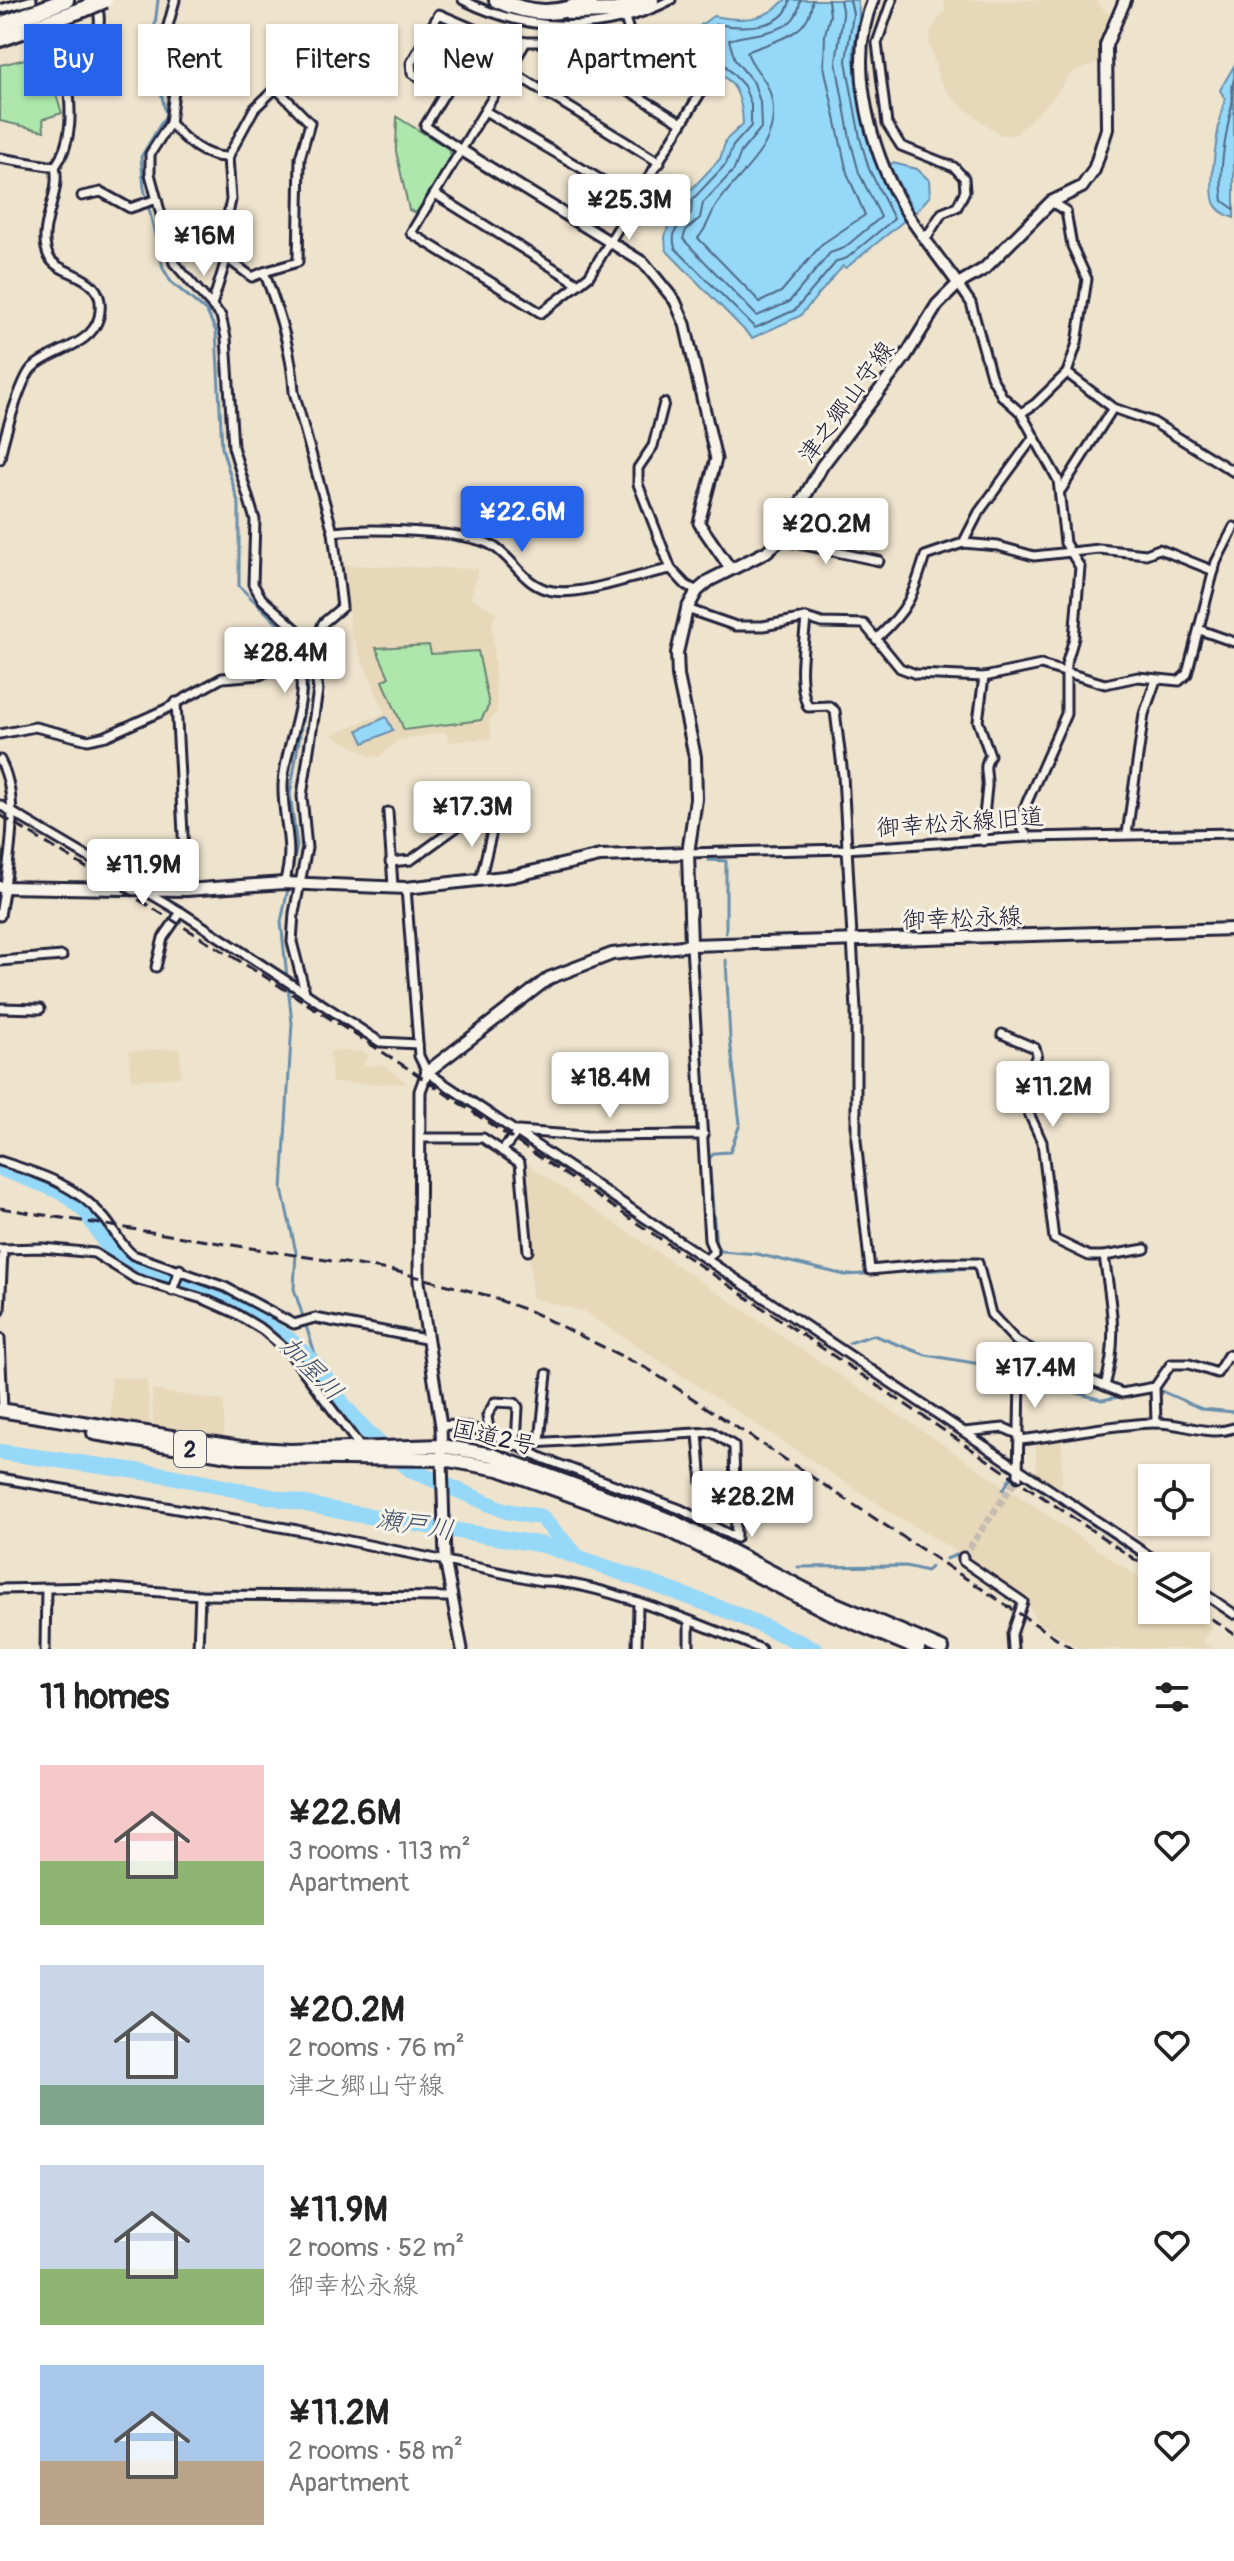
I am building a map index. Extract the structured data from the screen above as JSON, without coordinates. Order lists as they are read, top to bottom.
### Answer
{
  "streets": {
    "highway": ["国道2号", "2"],
    "main road": ["津之郷山守線", "御幸松永線"],
    "street": ["御幸松永線旧道"]
  },
  "crossings": [
    ["津之郷山守線", "御幸松永線旧道"]
  ],
  "water": ["加屋川", "瀬戸川"],
  "page": {
    "chip": [
      "Buy",
      "Rent",
      "Filters",
      "New",
      "Apartment"
    ],
    "price": [
      "¥25.3M",
      "¥16M",
      "¥22.6M",
      "¥20.2M",
      "¥28.4M",
      "¥17.3M",
      "¥11.9M",
      "¥18.4M",
      "¥11.2M",
      "¥17.4M",
      "¥28.2M"
    ],
    "heading": "11 homes",
    "list": [
      {
        "name": "¥22.6M",
        "note": "3 rooms · 113 m² · Apartment"
      },
      {
        "name": "¥20.2M",
        "note": "2 rooms · 76 m² · 津之郷山守線"
      },
      {
        "name": "¥11.9M",
        "note": "2 rooms · 52 m² · 御幸松永線"
      },
      {
        "name": "¥11.2M",
        "note": "2 rooms · 58 m² · Apartment"
      }
    ]
  }
}
